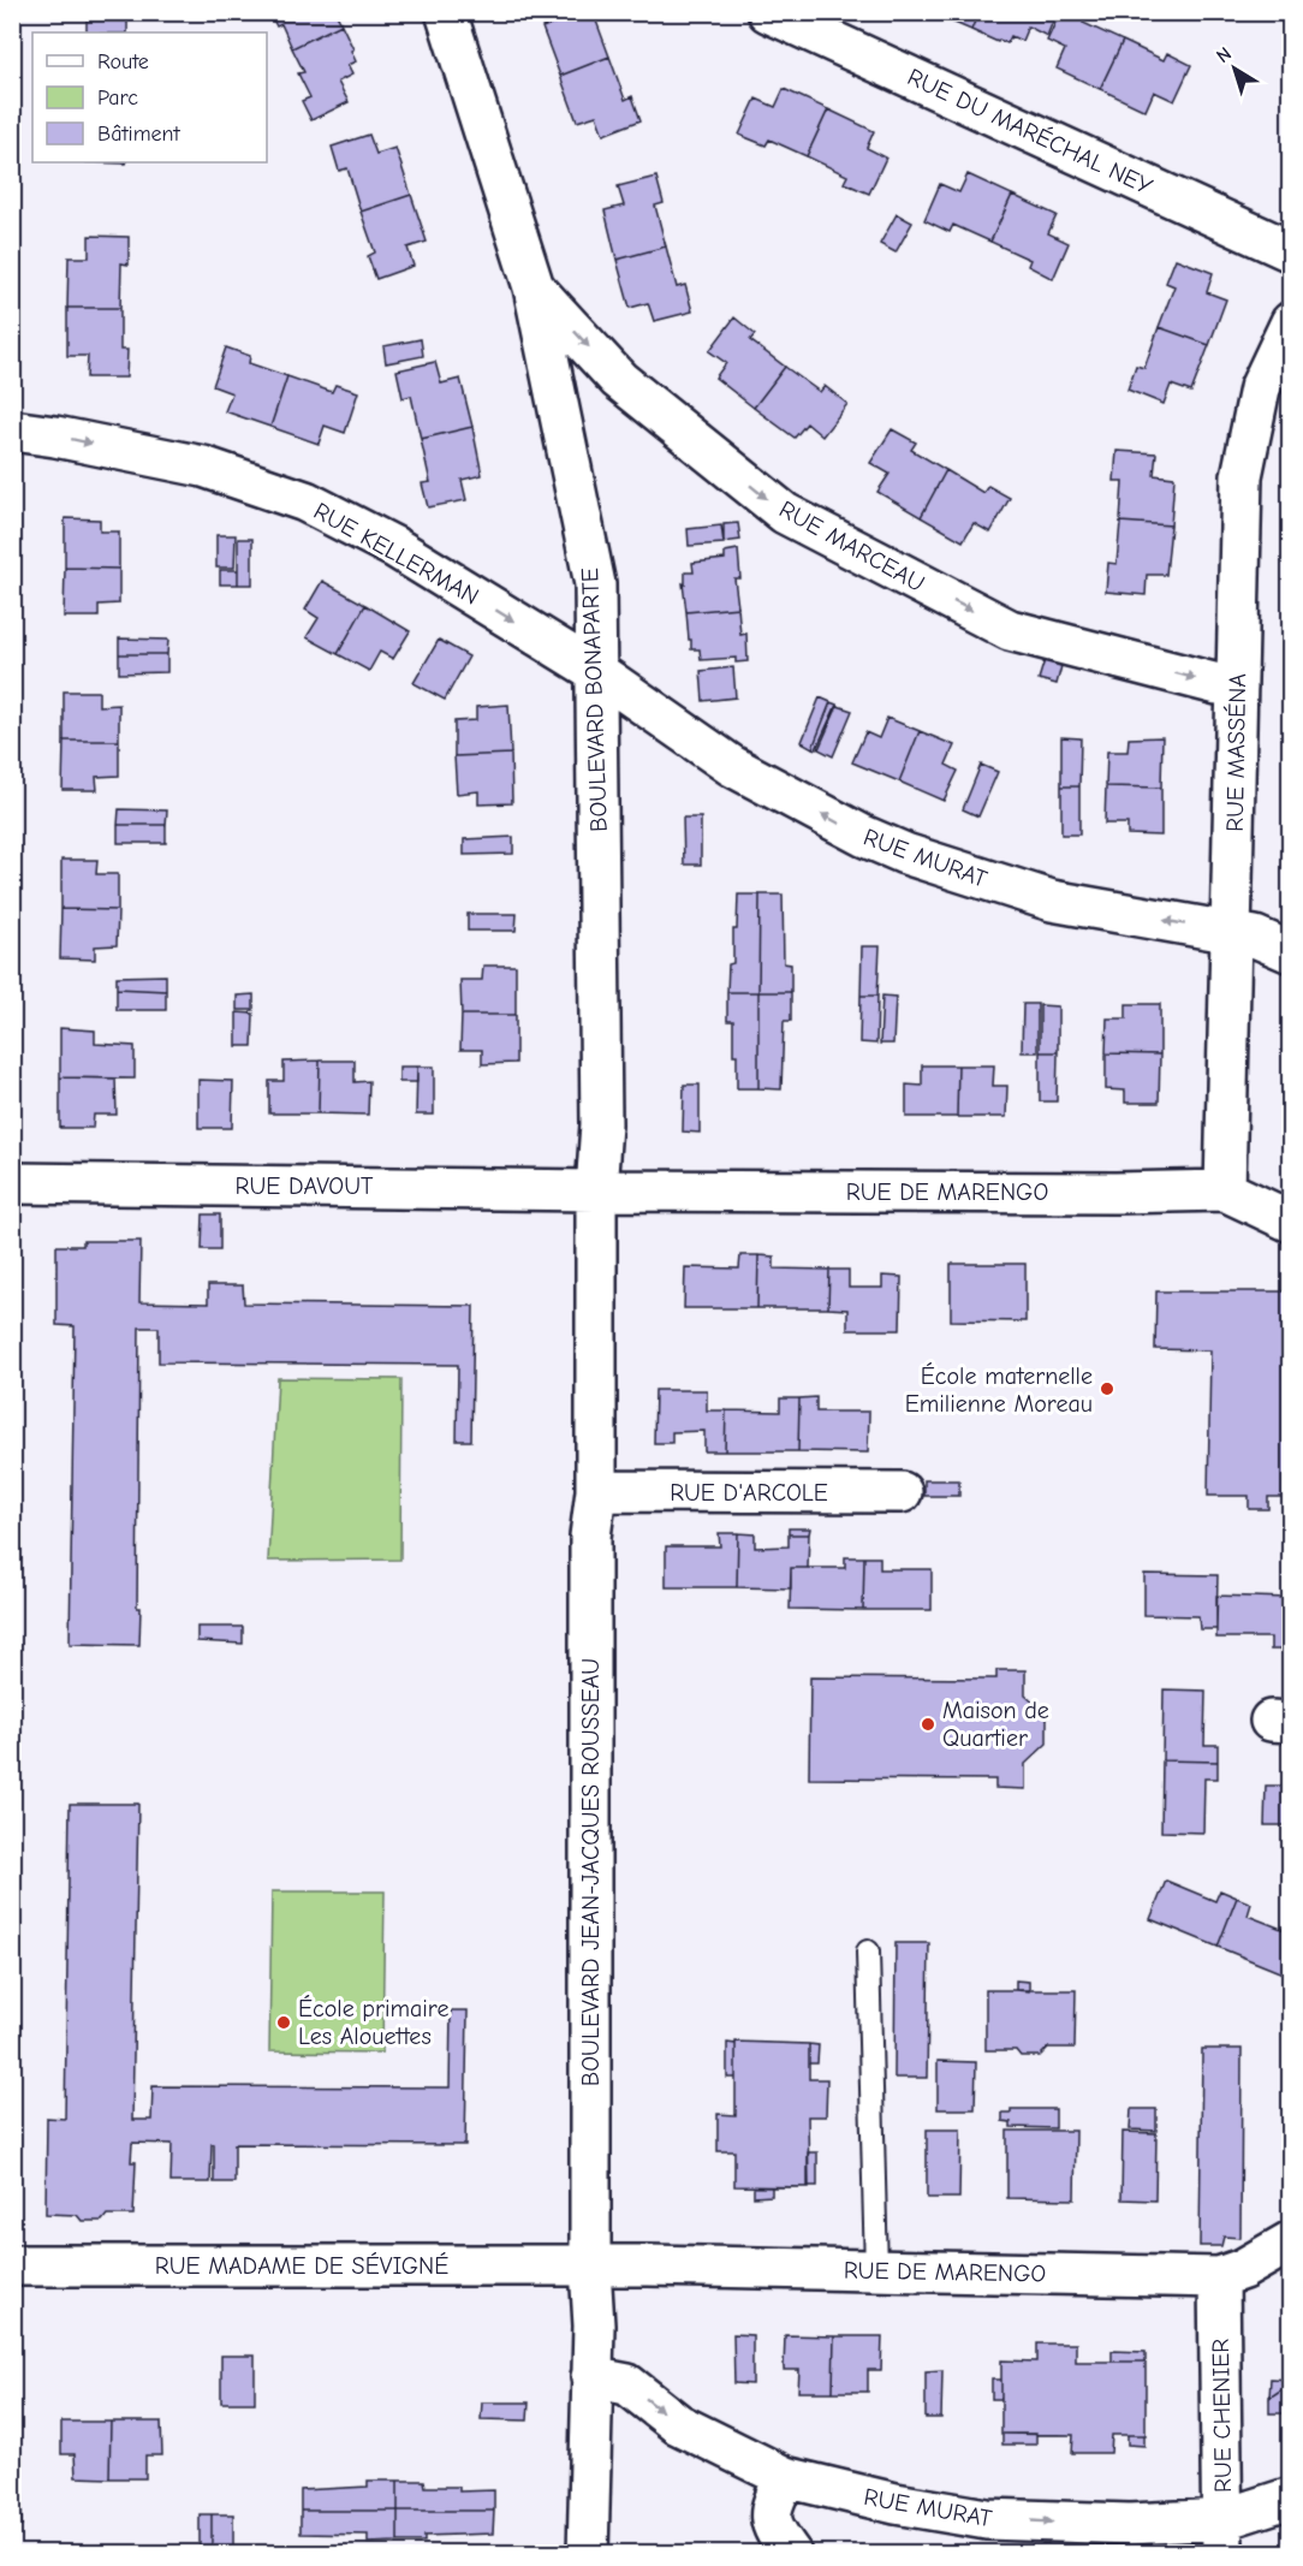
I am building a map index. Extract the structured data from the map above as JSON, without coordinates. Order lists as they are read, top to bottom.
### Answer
{
  "streets": {
    "street": [
      "RUE DU MARÉCHAL NEY",
      "RUE MARCEAU",
      "RUE KELLERMAN",
      "BOULEVARD BONAPARTE",
      "RUE MASSÉNA",
      "RUE MURAT",
      "RUE DAVOUT",
      "RUE DE MARENGO",
      "RUE D'ARCOLE",
      "BOULEVARD JEAN-JACQUES ROUSSEAU",
      "RUE MADAME DE SÉVIGNÉ",
      "RUE CHENIER"
    ]
  },
  "crossings": [
    ["RUE MARCEAU", "BOULEVARD BONAPARTE"],
    ["RUE MARCEAU", "RUE MASSÉNA"],
    ["RUE KELLERMAN", "BOULEVARD BONAPARTE"],
    ["RUE KELLERMAN", "RUE MURAT"],
    ["BOULEVARD BONAPARTE", "RUE MURAT"],
    ["BOULEVARD BONAPARTE", "RUE DAVOUT"],
    ["BOULEVARD BONAPARTE", "RUE DE MARENGO"],
    ["BOULEVARD BONAPARTE", "BOULEVARD JEAN-JACQUES ROUSSEAU"],
    ["RUE MASSÉNA", "RUE MURAT"],
    ["RUE MASSÉNA", "RUE DE MARENGO"],
    ["RUE MURAT", "BOULEVARD JEAN-JACQUES ROUSSEAU"],
    ["RUE MURAT", "RUE CHENIER"],
    ["RUE DAVOUT", "RUE DE MARENGO"],
    ["RUE DAVOUT", "BOULEVARD JEAN-JACQUES ROUSSEAU"],
    ["RUE DE MARENGO", "BOULEVARD JEAN-JACQUES ROUSSEAU"],
    ["RUE DE MARENGO", "RUE MADAME DE SÉVIGNÉ"],
    ["RUE DE MARENGO", "RUE CHENIER"],
    ["RUE D'ARCOLE", "BOULEVARD JEAN-JACQUES ROUSSEAU"],
    ["BOULEVARD JEAN-JACQUES ROUSSEAU", "RUE MADAME DE SÉVIGNÉ"]
  ],
  "one_way": ["RUE MARCEAU", "RUE KELLERMAN"],
  "places": ["École maternelle Emilienne Moreau", "Maison de Quartier", "École primaire Les Alouettes"],
  "legend": ["Route", "Parc", "Bâtiment"],
  "north": "top left"
}
